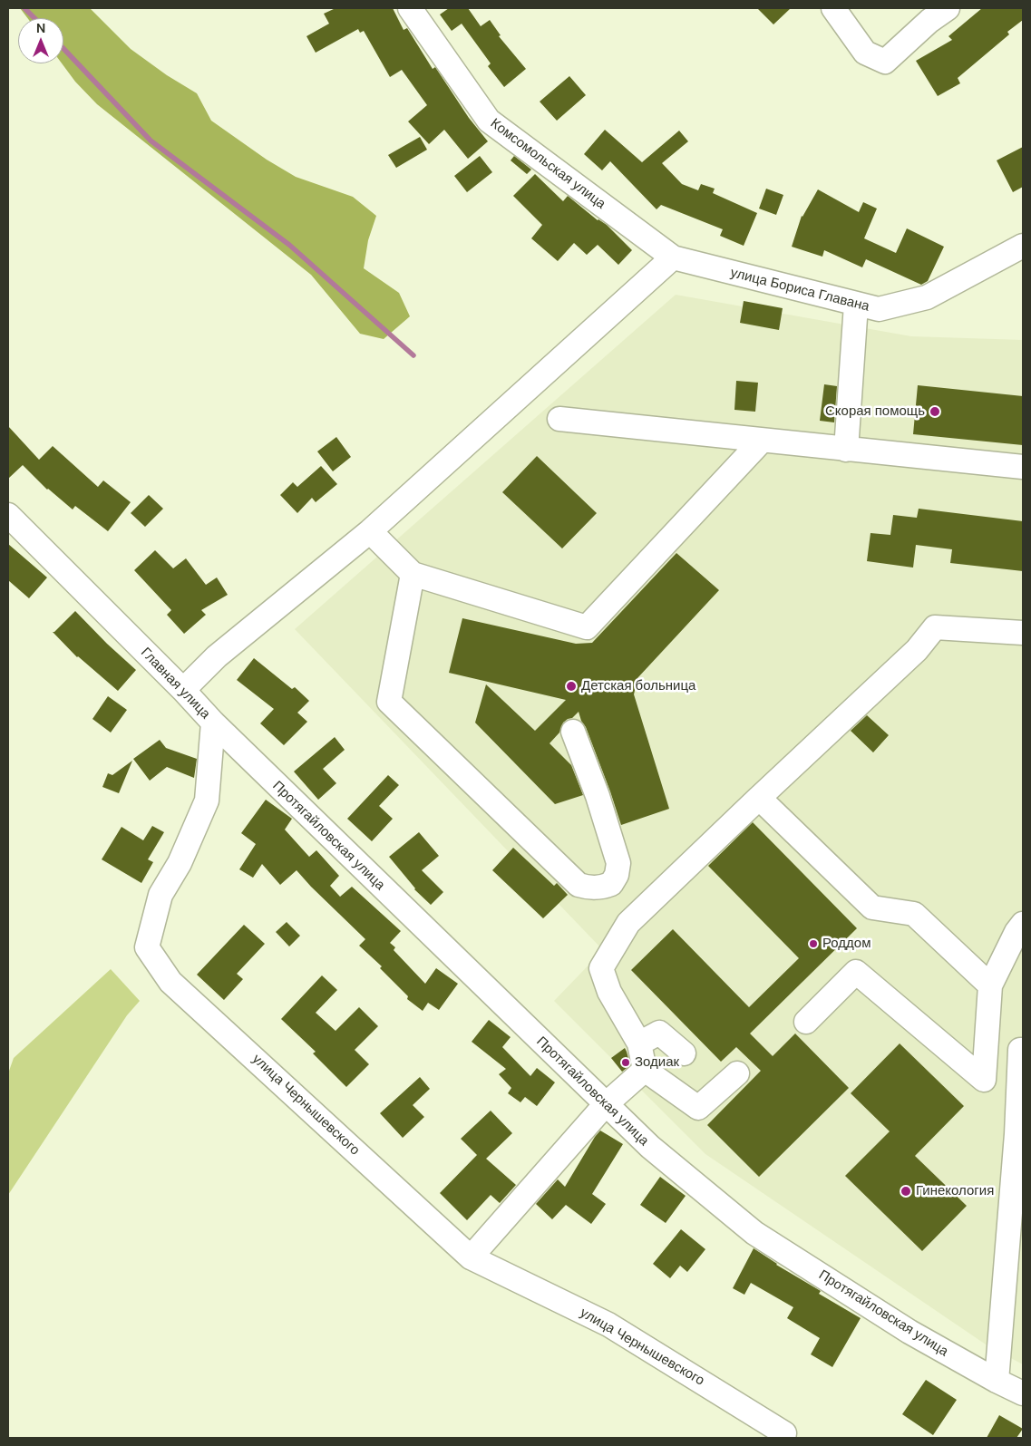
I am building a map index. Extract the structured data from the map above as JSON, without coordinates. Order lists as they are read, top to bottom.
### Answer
{
  "streets": {
    "street": [
      "Комсомольская улица",
      "улица Бориса Главана",
      "Главная улица",
      "Протягайловская улица",
      "улица Чернышевского"
    ]
  },
  "crossings": [
    ["Комсомольская улица", "улица Бориса Главана"],
    ["Главная улица", "Протягайловская улица"],
    ["Главная улица", "улица Чернышевского"]
  ],
  "places": [
    "Скорая помощь",
    "Детская больница",
    "Роддом",
    "Зодиак",
    "Гинекология"
  ],
  "north": "top"
}
